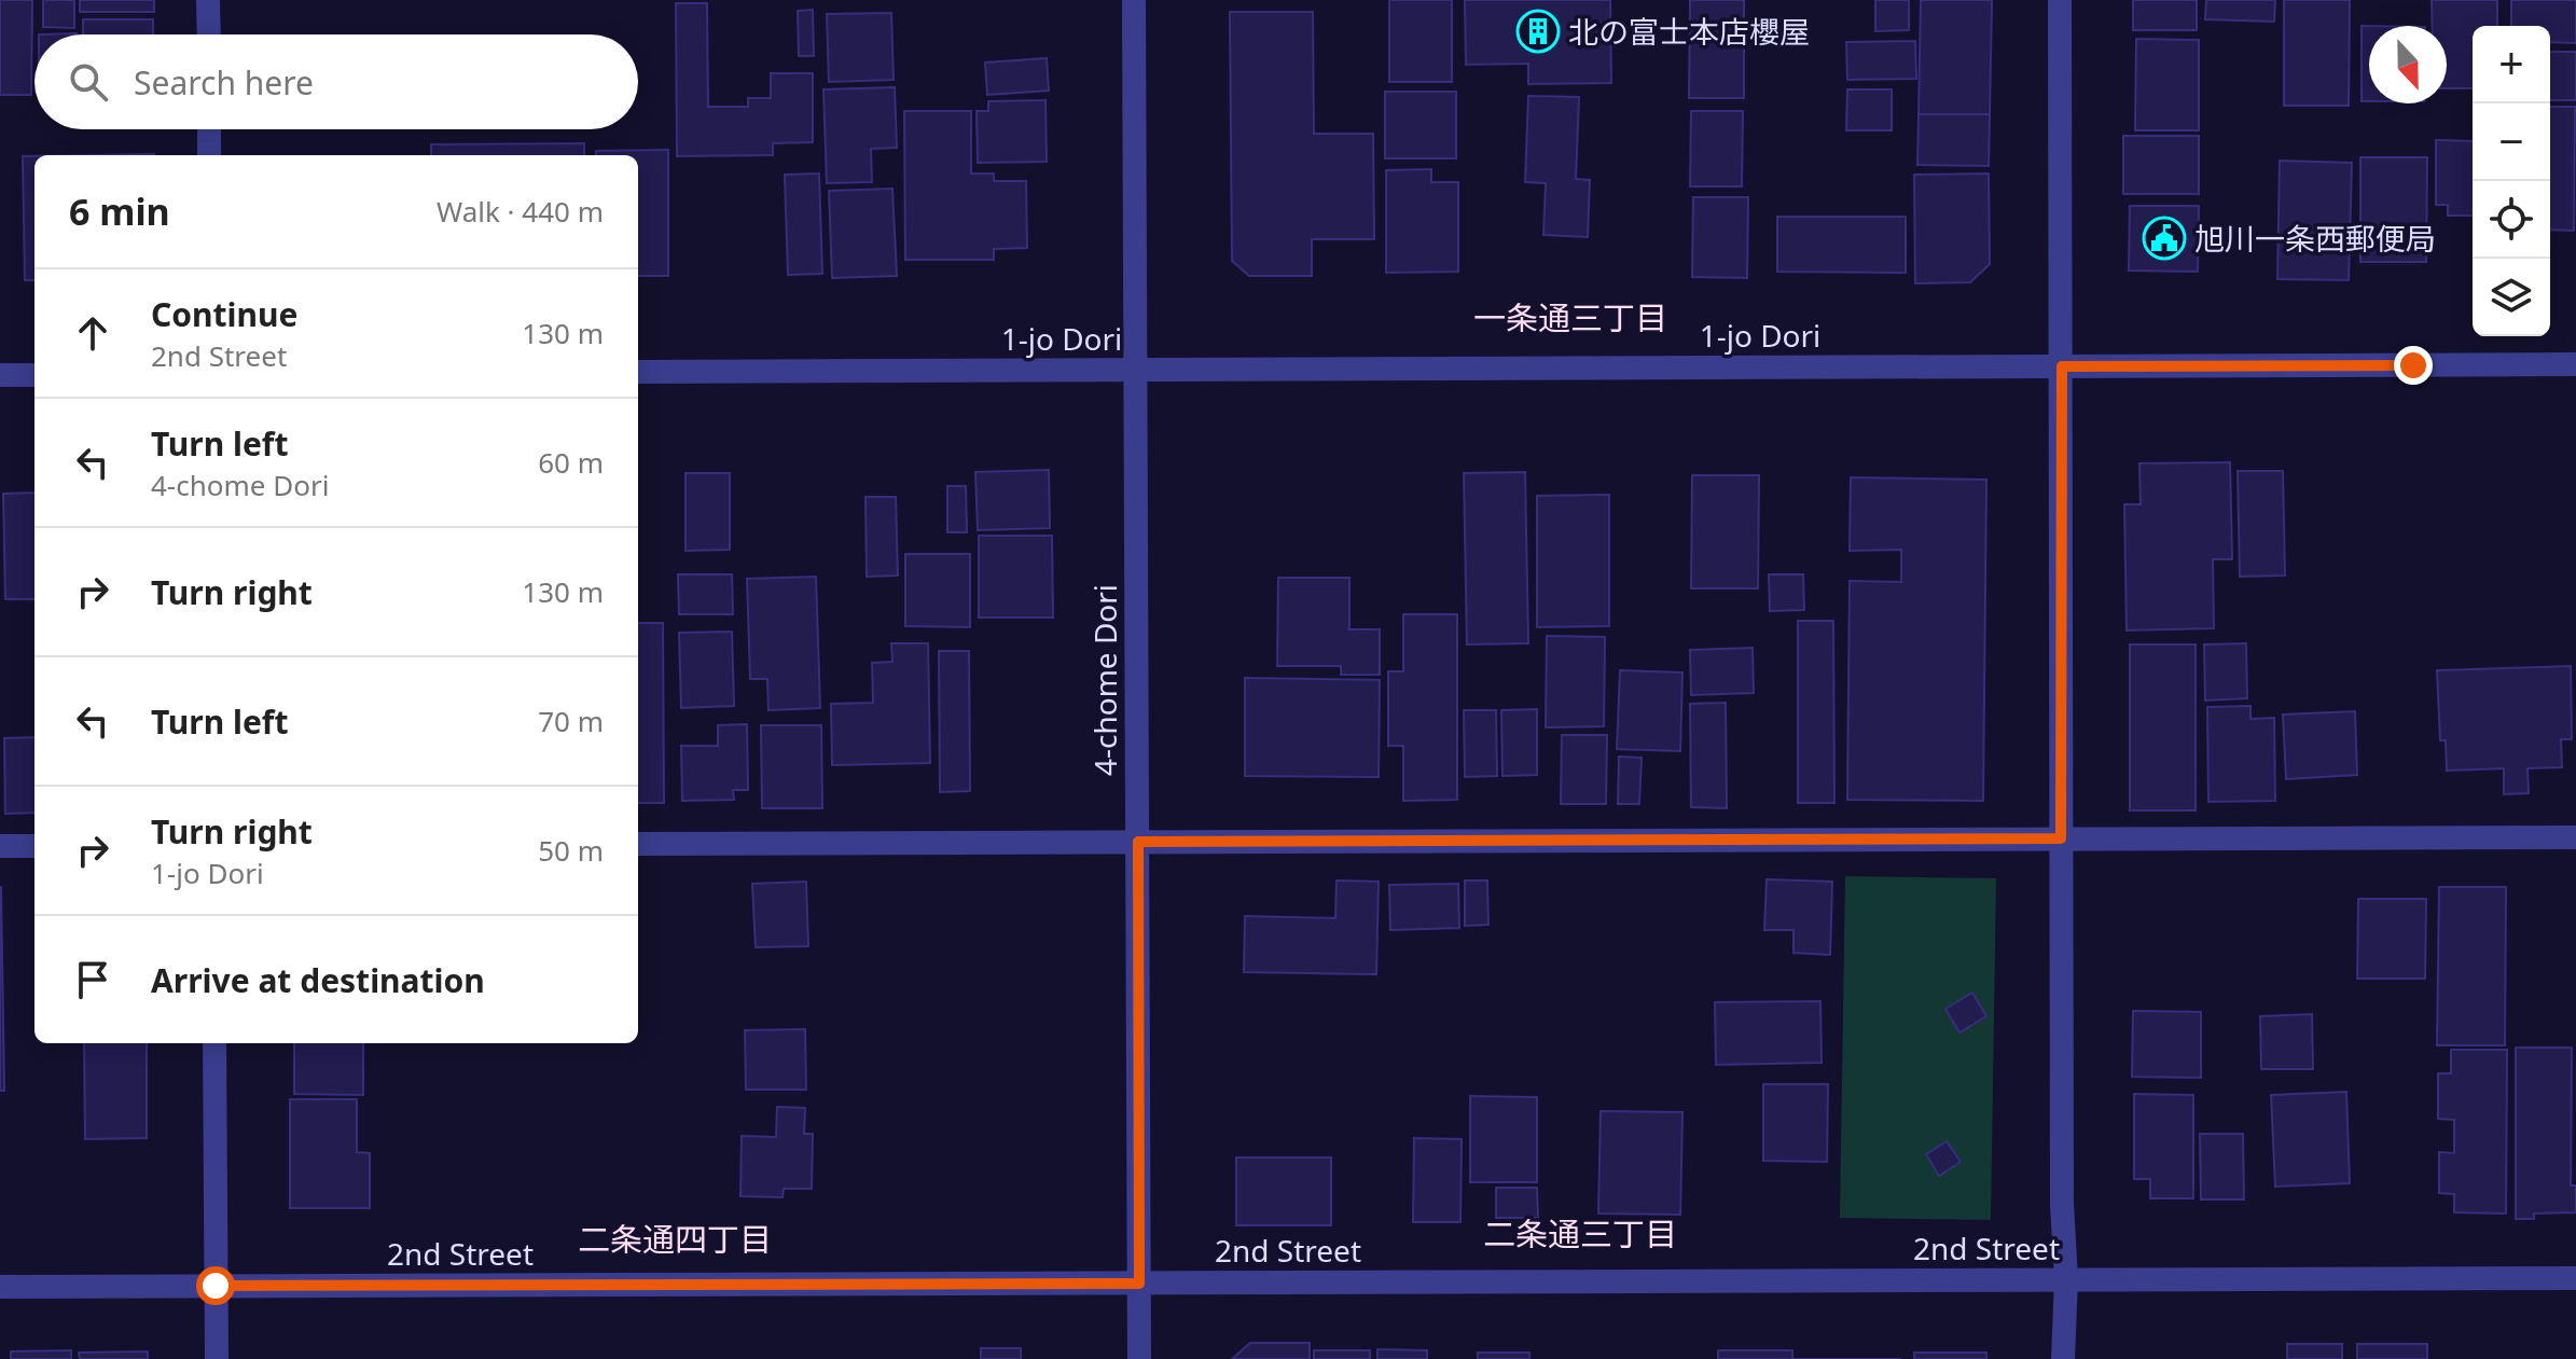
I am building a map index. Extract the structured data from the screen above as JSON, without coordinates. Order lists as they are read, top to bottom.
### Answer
{
  "streets": {
    "street": ["1-jo Dori", "4-chome Dori", "2nd Street"]
  },
  "crossings": [
    ["1-jo Dori", "4-chome Dori"],
    ["4-chome Dori", "2nd Street"]
  ],
  "districts": ["一条通三丁目", "二条通三丁目", "二条通四丁目"],
  "places": {
    "building": ["北の富士本店櫻屋"],
    "public building": ["旭川一条西郵便局"]
  },
  "north": "bottom",
  "page": {
    "map_buttons": ["+", "−"],
    "search": "Search here",
    "heading": ["6 min", "Walk · 440 m"],
    "list": [
      ["Continue", "2nd Street", "130 m"],
      ["Turn left", "4-chome Dori", "60 m"],
      ["Turn right", "130 m"],
      ["Turn left", "70 m"],
      ["Turn right", "1-jo Dori", "50 m"],
      "Arrive at destination"
    ]
  }
}
